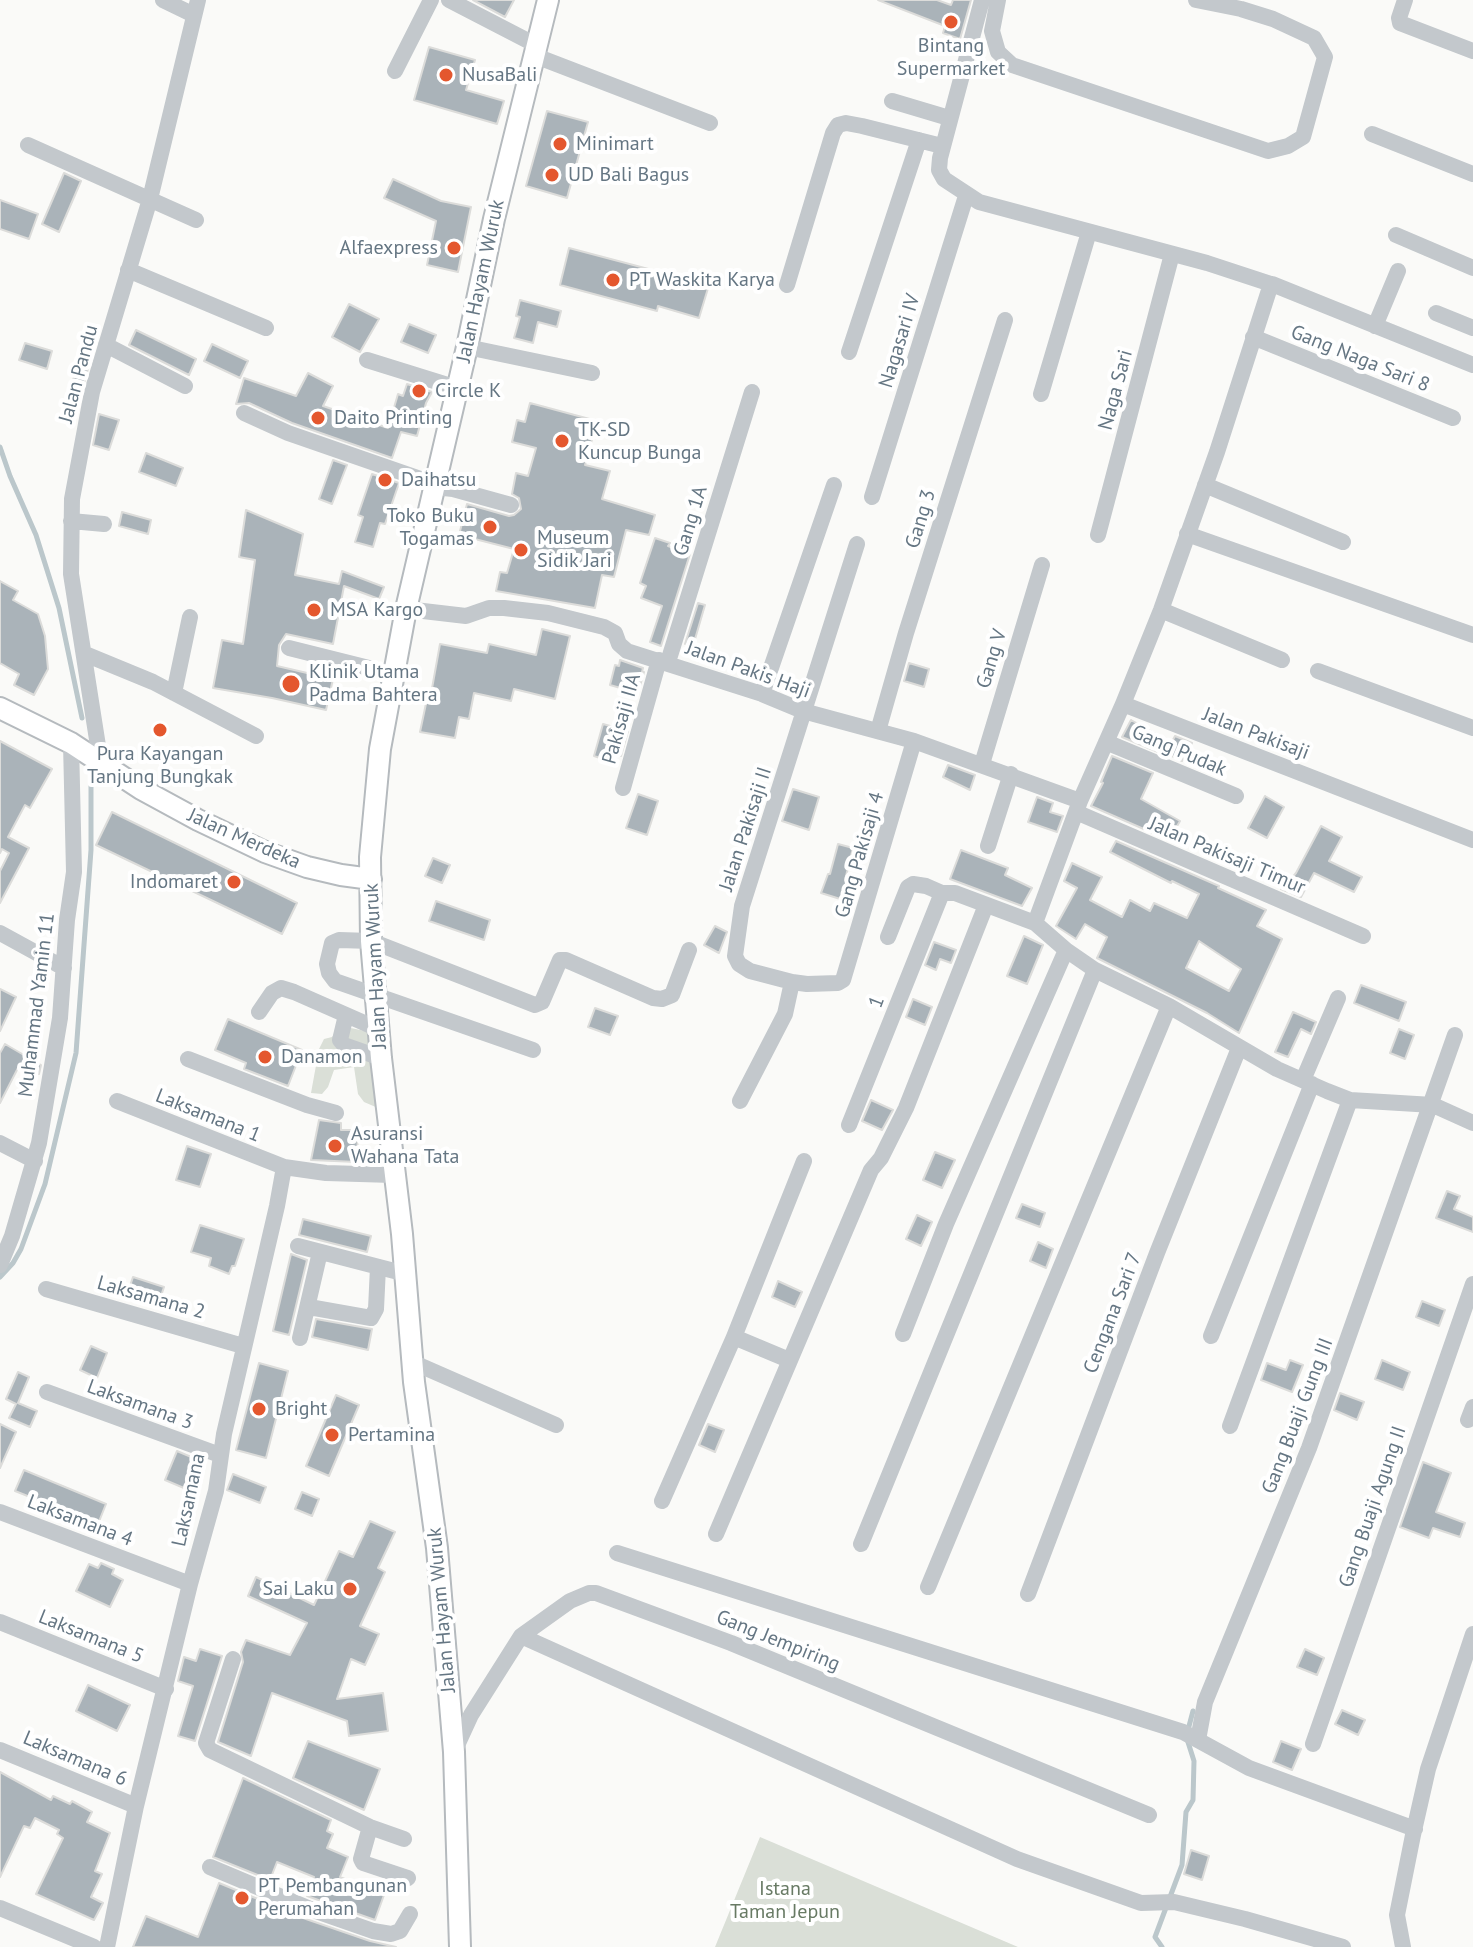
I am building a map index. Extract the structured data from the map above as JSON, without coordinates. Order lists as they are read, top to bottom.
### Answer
{
  "streets": {
    "main road": ["Jalan Hayam Wuruk", "Jalan Merdeka"],
    "street": [
      "Nagasari IV",
      "Gang Naga Sari 8",
      "Jalan Pandu",
      "Naga Sari",
      "Gang 3",
      "Gang 1A",
      "Gang V",
      "Jalan Pakis Haji",
      "Pakisaji IIA",
      "Jalan Pakisaji",
      "Gang Pudak",
      "Jalan Pakisaji II",
      "Gang Pakisaji 4",
      "Jalan Pakisaji Timur",
      "1",
      "Muhammad Yamin 11",
      "Laksamana 1",
      "Laksamana 2",
      "Cengana Sari 7",
      "Laksamana 3",
      "Gang Buaji Gung III",
      "Laksamana",
      "Gang Buaji Agung II",
      "Laksamana 4",
      "Laksamana 5",
      "Gang Jempiring",
      "Laksamana 6"
    ]
  },
  "crossings": [
    ["Jalan Hayam Wuruk", "Jalan Pakis Haji"],
    ["Jalan Hayam Wuruk", "Jalan Merdeka"],
    ["Jalan Hayam Wuruk", "Gang Jempiring"],
    ["Jalan Pandu", "Jalan Merdeka"],
    ["Gang 3", "Jalan Pakis Haji"],
    ["Gang 1A", "Jalan Pakis Haji"],
    ["Gang 1A", "Pakisaji IIA"],
    ["Gang V", "Jalan Pakis Haji"],
    ["Jalan Pakis Haji", "Pakisaji IIA"],
    ["Jalan Pakis Haji", "Jalan Pakisaji II"],
    ["Jalan Pakis Haji", "Gang Pakisaji 4"],
    ["Jalan Pakis Haji", "Jalan Pakisaji Timur"],
    ["Jalan Pakisaji II", "Gang Pakisaji 4"],
    ["Jalan Merdeka", "Muhammad Yamin 11"],
    ["Laksamana 1", "Laksamana"],
    ["Laksamana 2", "Laksamana"],
    ["Laksamana 3", "Laksamana"],
    ["Laksamana", "Laksamana 4"],
    ["Laksamana", "Laksamana 5"],
    ["Laksamana", "Laksamana 6"]
  ],
  "parks": ["Istana Taman Jepun"],
  "places": [
    "Bintang Supermarket",
    "NusaBali",
    "Minimart",
    "UD Bali Bagus",
    "Alfaexpress",
    "PT Waskita Karya",
    "Circle K",
    "Daito Printing",
    "TK-SD Kuncup Bunga",
    "Daihatsu",
    "Toko Buku Togamas",
    "Museum Sidik Jari",
    "MSA Kargo",
    "Klinik Utama Padma Bahtera",
    "Pura Kayangan Tanjung Bungkak",
    "Indomaret",
    "Danamon",
    "Asuransi Wahana Tata",
    "Bright",
    "Pertamina",
    "Sai Laku",
    "PT Pembangunan Perumahan"
  ]
}
